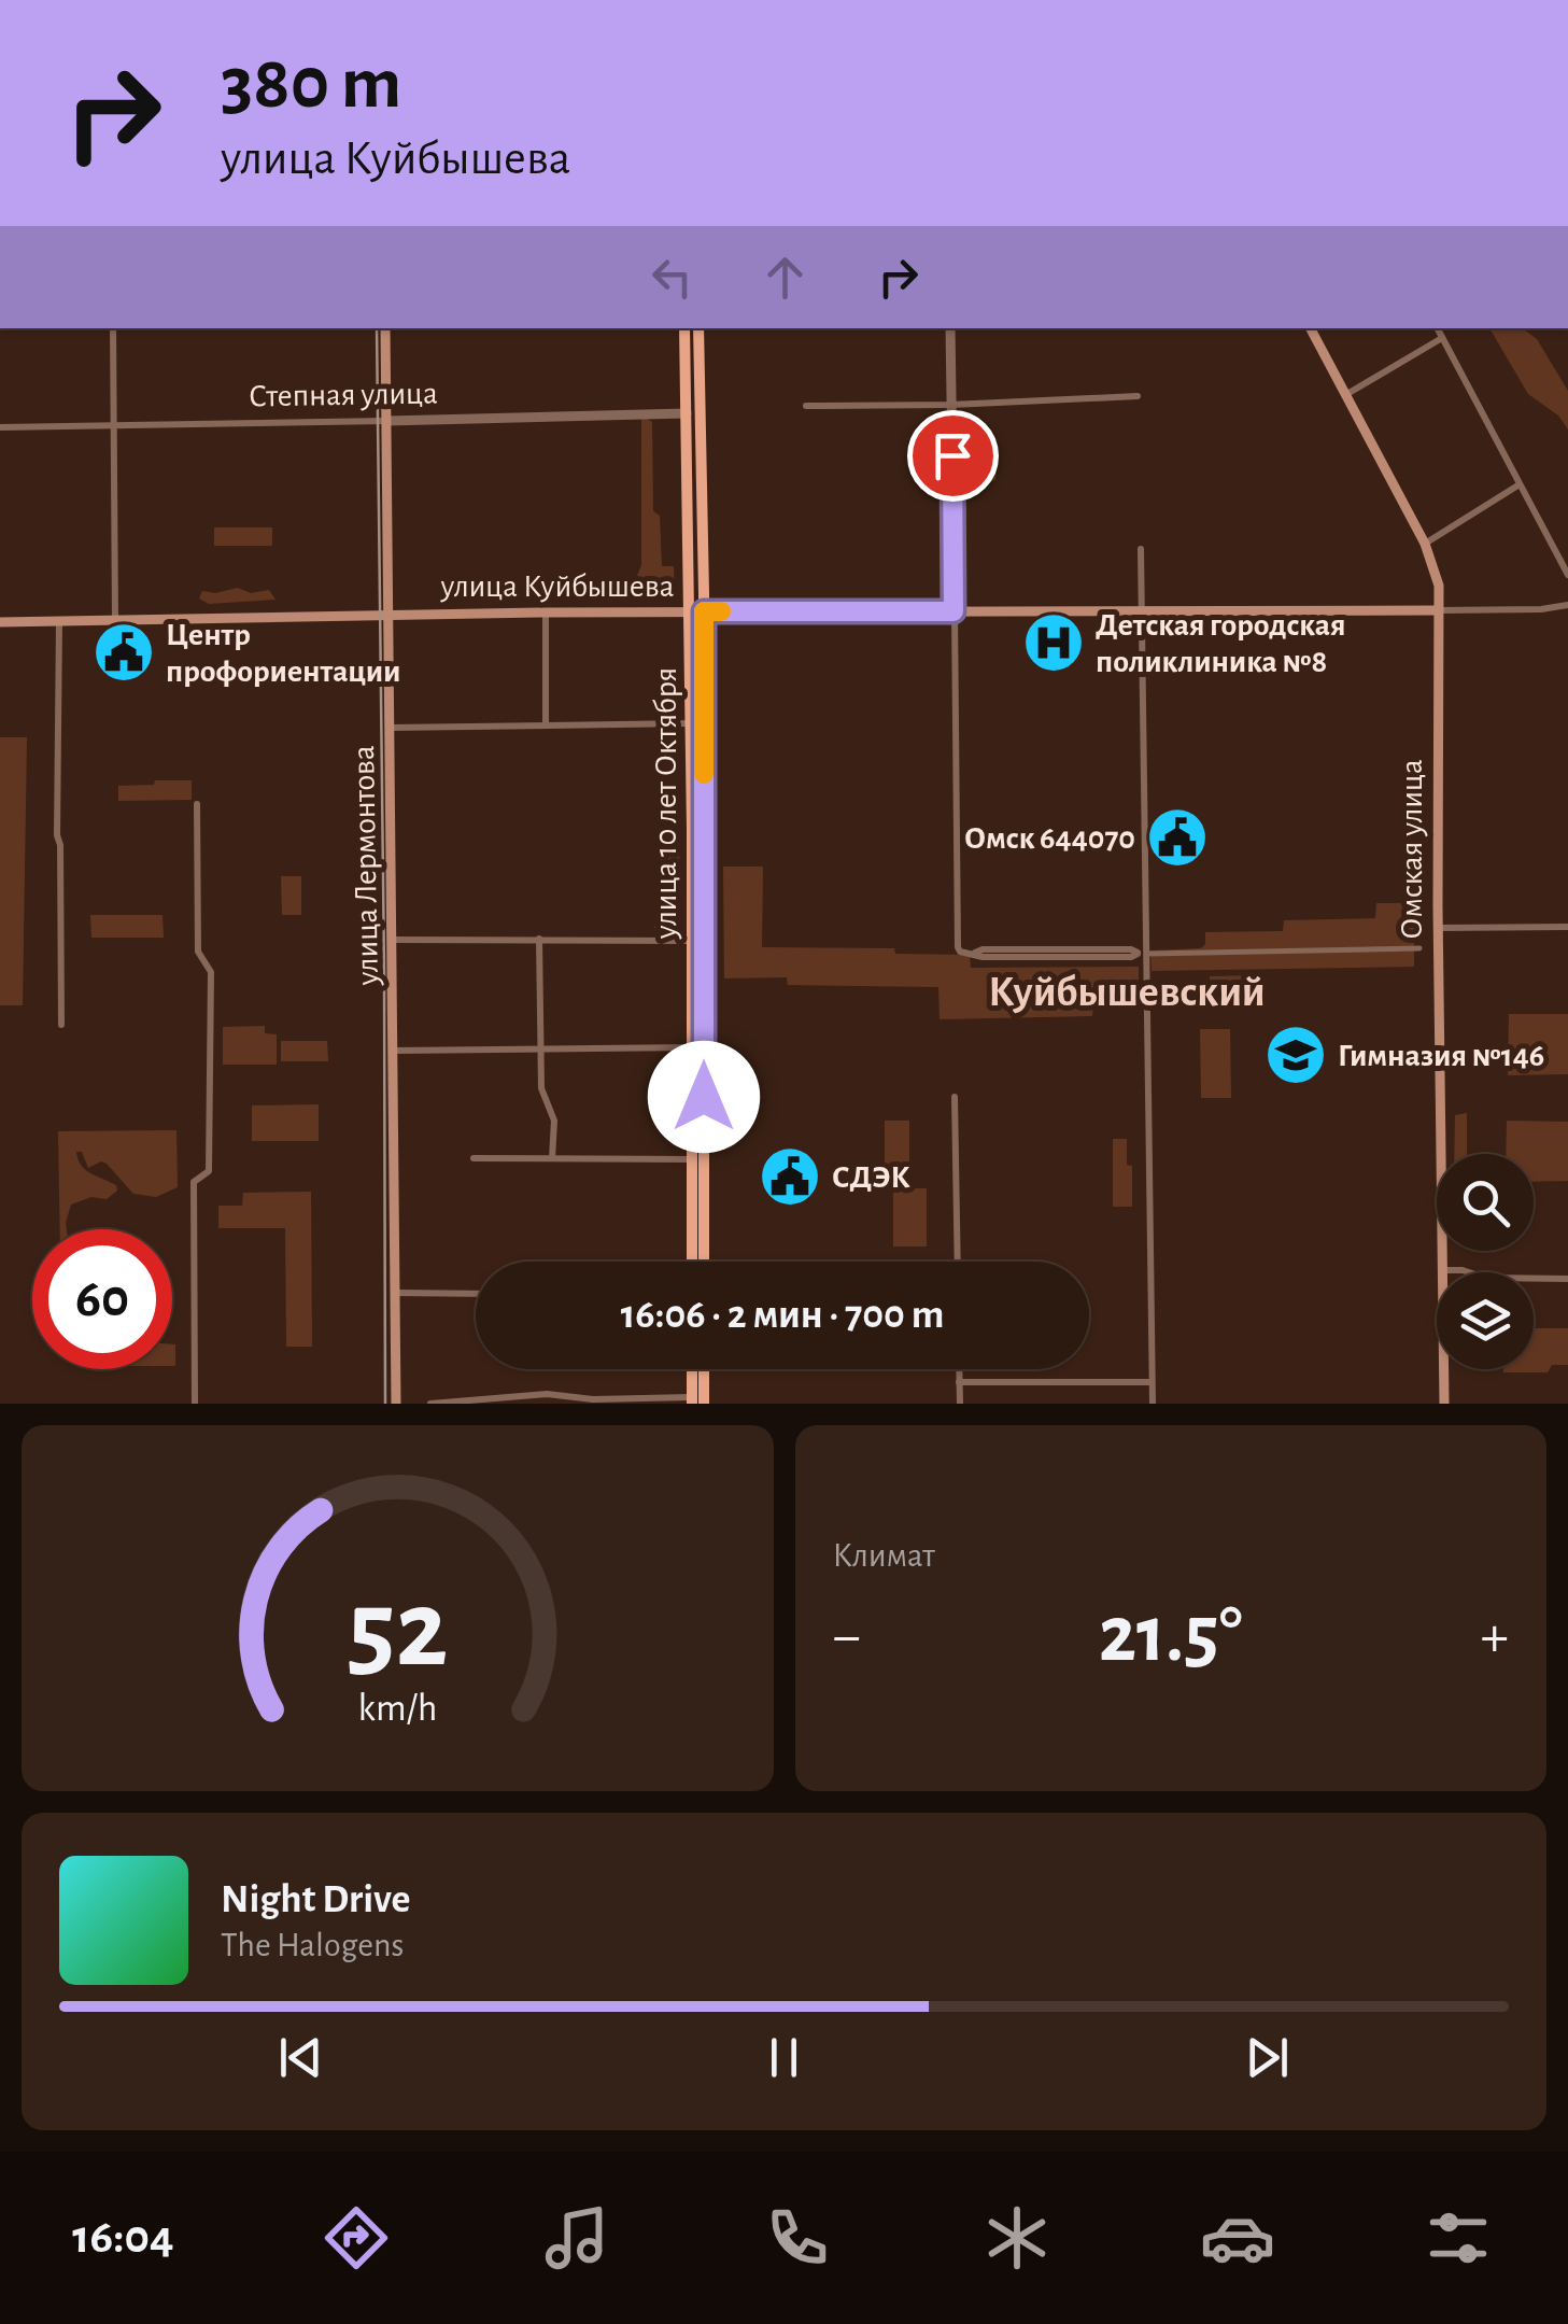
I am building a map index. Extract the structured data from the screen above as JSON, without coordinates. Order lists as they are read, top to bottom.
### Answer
{
  "streets": {
    "main road": [
      "улица Куйбышева",
      "улица 10 лет Октября",
      "Омская улица",
      "улица Лермонтова"
    ],
    "street": ["Степная улица"]
  },
  "crossings": [
    ["Степная улица", "улица 10 лет Октября"],
    ["Степная улица", "улица Лермонтова"],
    ["улица Куйбышева", "улица 10 лет Октября"],
    ["улица Куйбышева", "Омская улица"],
    ["улица Куйбышева", "улица Лермонтова"]
  ],
  "districts": ["Куйбышевский"],
  "places": {
    "hospital": ["Детская городская поликлиника №8"],
    "public building": ["Центр профориентации", "Омск 644070", "СДЭК"],
    "school or university": ["Гимназия №146"]
  },
  "page": {
    "turn": ["380 m", "улица Куйбышева"],
    "limit": "60",
    "trip": "16:06 · 2 мин · 700 m",
    "tile": "Климат",
    "heat": ["−", "21.5°", "+"],
    "song": ["Night Drive", "The Halogens"],
    "tabs": "16:04",
    "gauge": ["52", "km/h"]
  }
}
